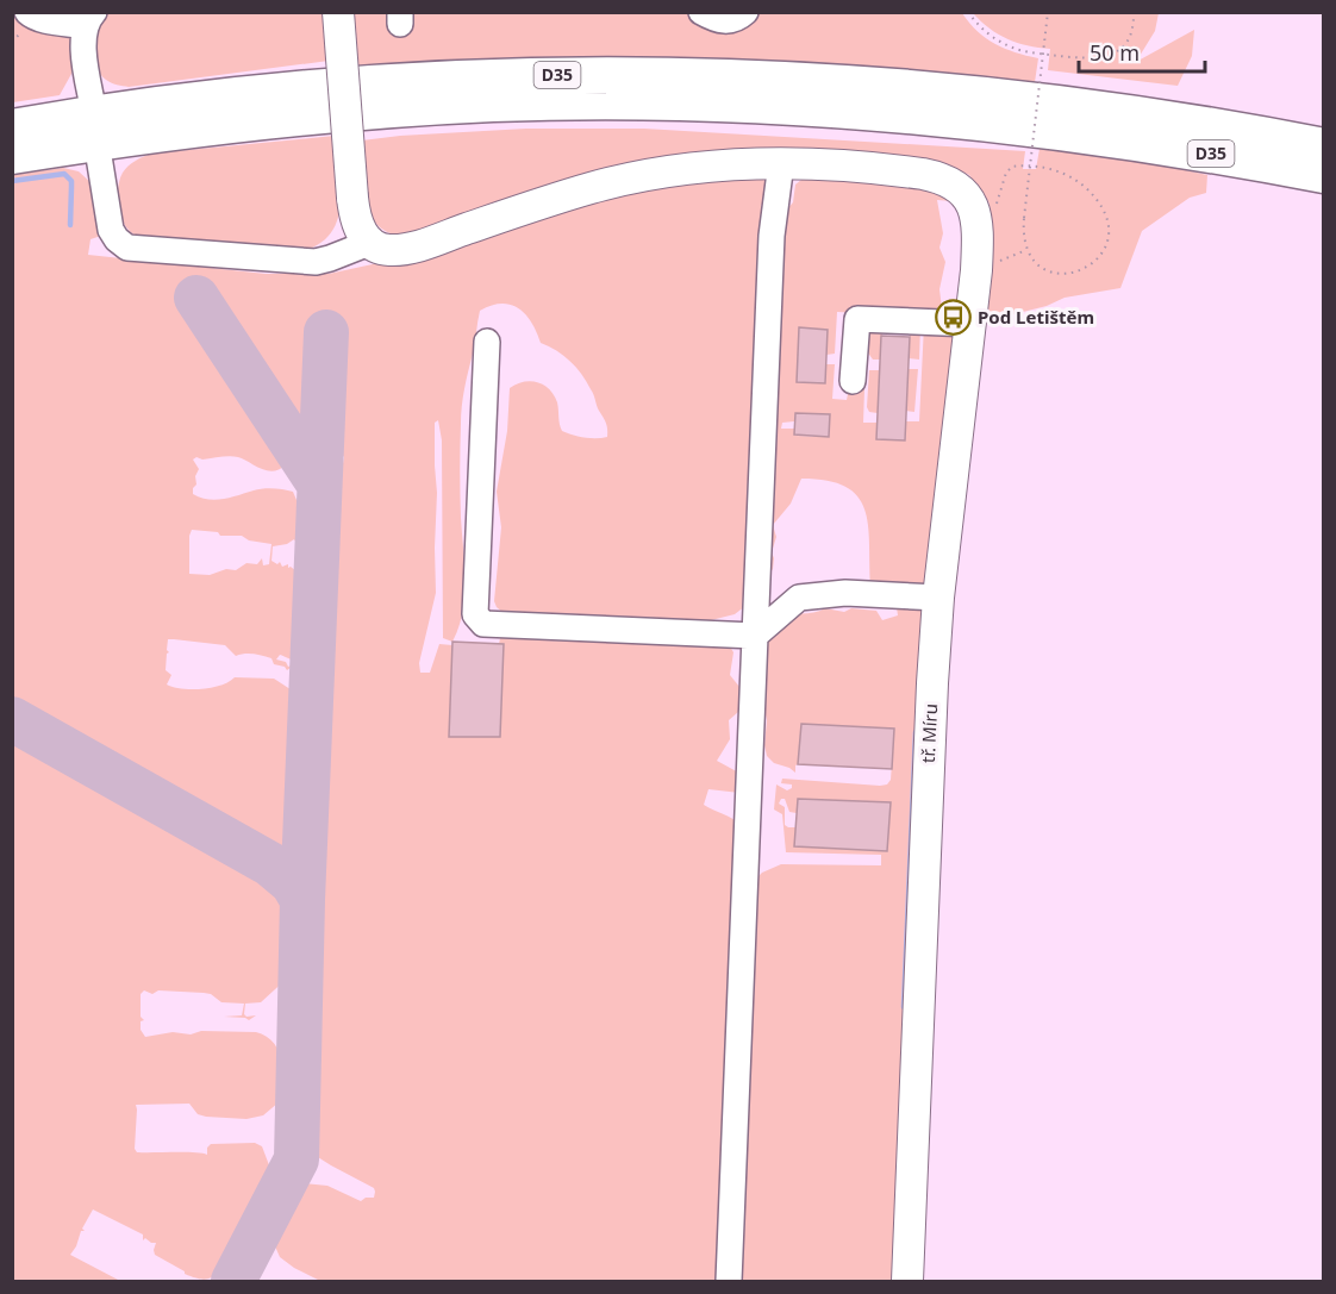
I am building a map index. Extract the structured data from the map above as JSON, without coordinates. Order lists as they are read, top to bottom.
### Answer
{
  "streets": {
    "highway": ["D35"],
    "main road": ["tř. Míru"]
  },
  "places": {
    "bus stop": ["Pod Letištěm"]
  },
  "scale_bar": "50 m"
}
